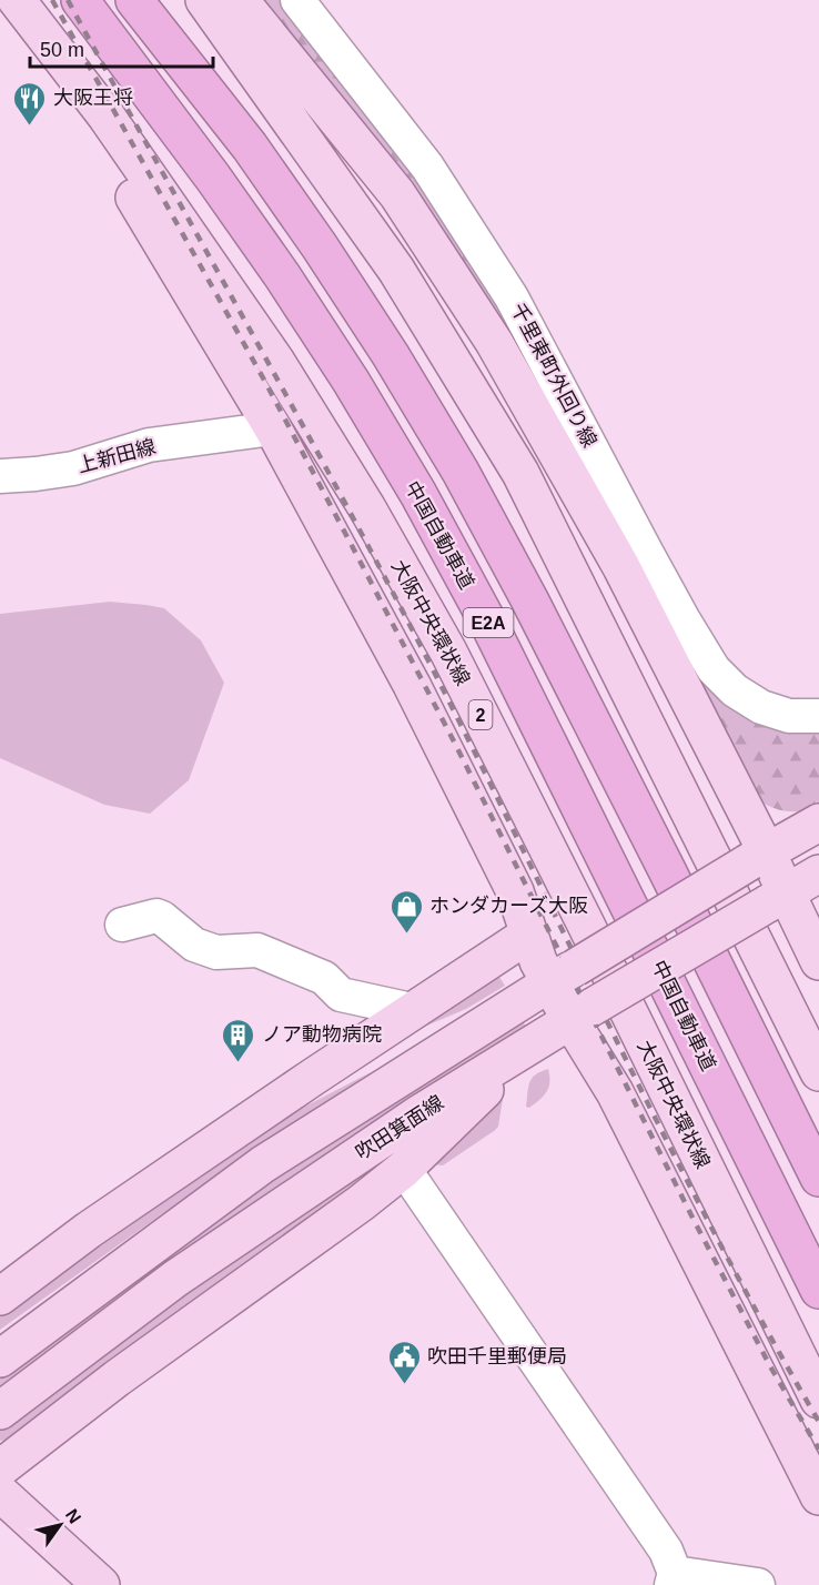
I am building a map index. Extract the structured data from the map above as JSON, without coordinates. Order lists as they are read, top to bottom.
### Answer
{
  "streets": {
    "highway": ["中国自動車道", "E2A"],
    "main road": ["大阪中央環状線", "2", "吹田箕面線"],
    "street": ["千里東町外回り線", "上新田線"]
  },
  "places": {
    "restaurant": ["大阪王将"],
    "shop": ["ホンダカーズ大阪"],
    "building": ["ノア動物病院"],
    "public building": ["吹田千里郵便局"]
  },
  "scale_bar": "50 m",
  "north": "top right"
}
